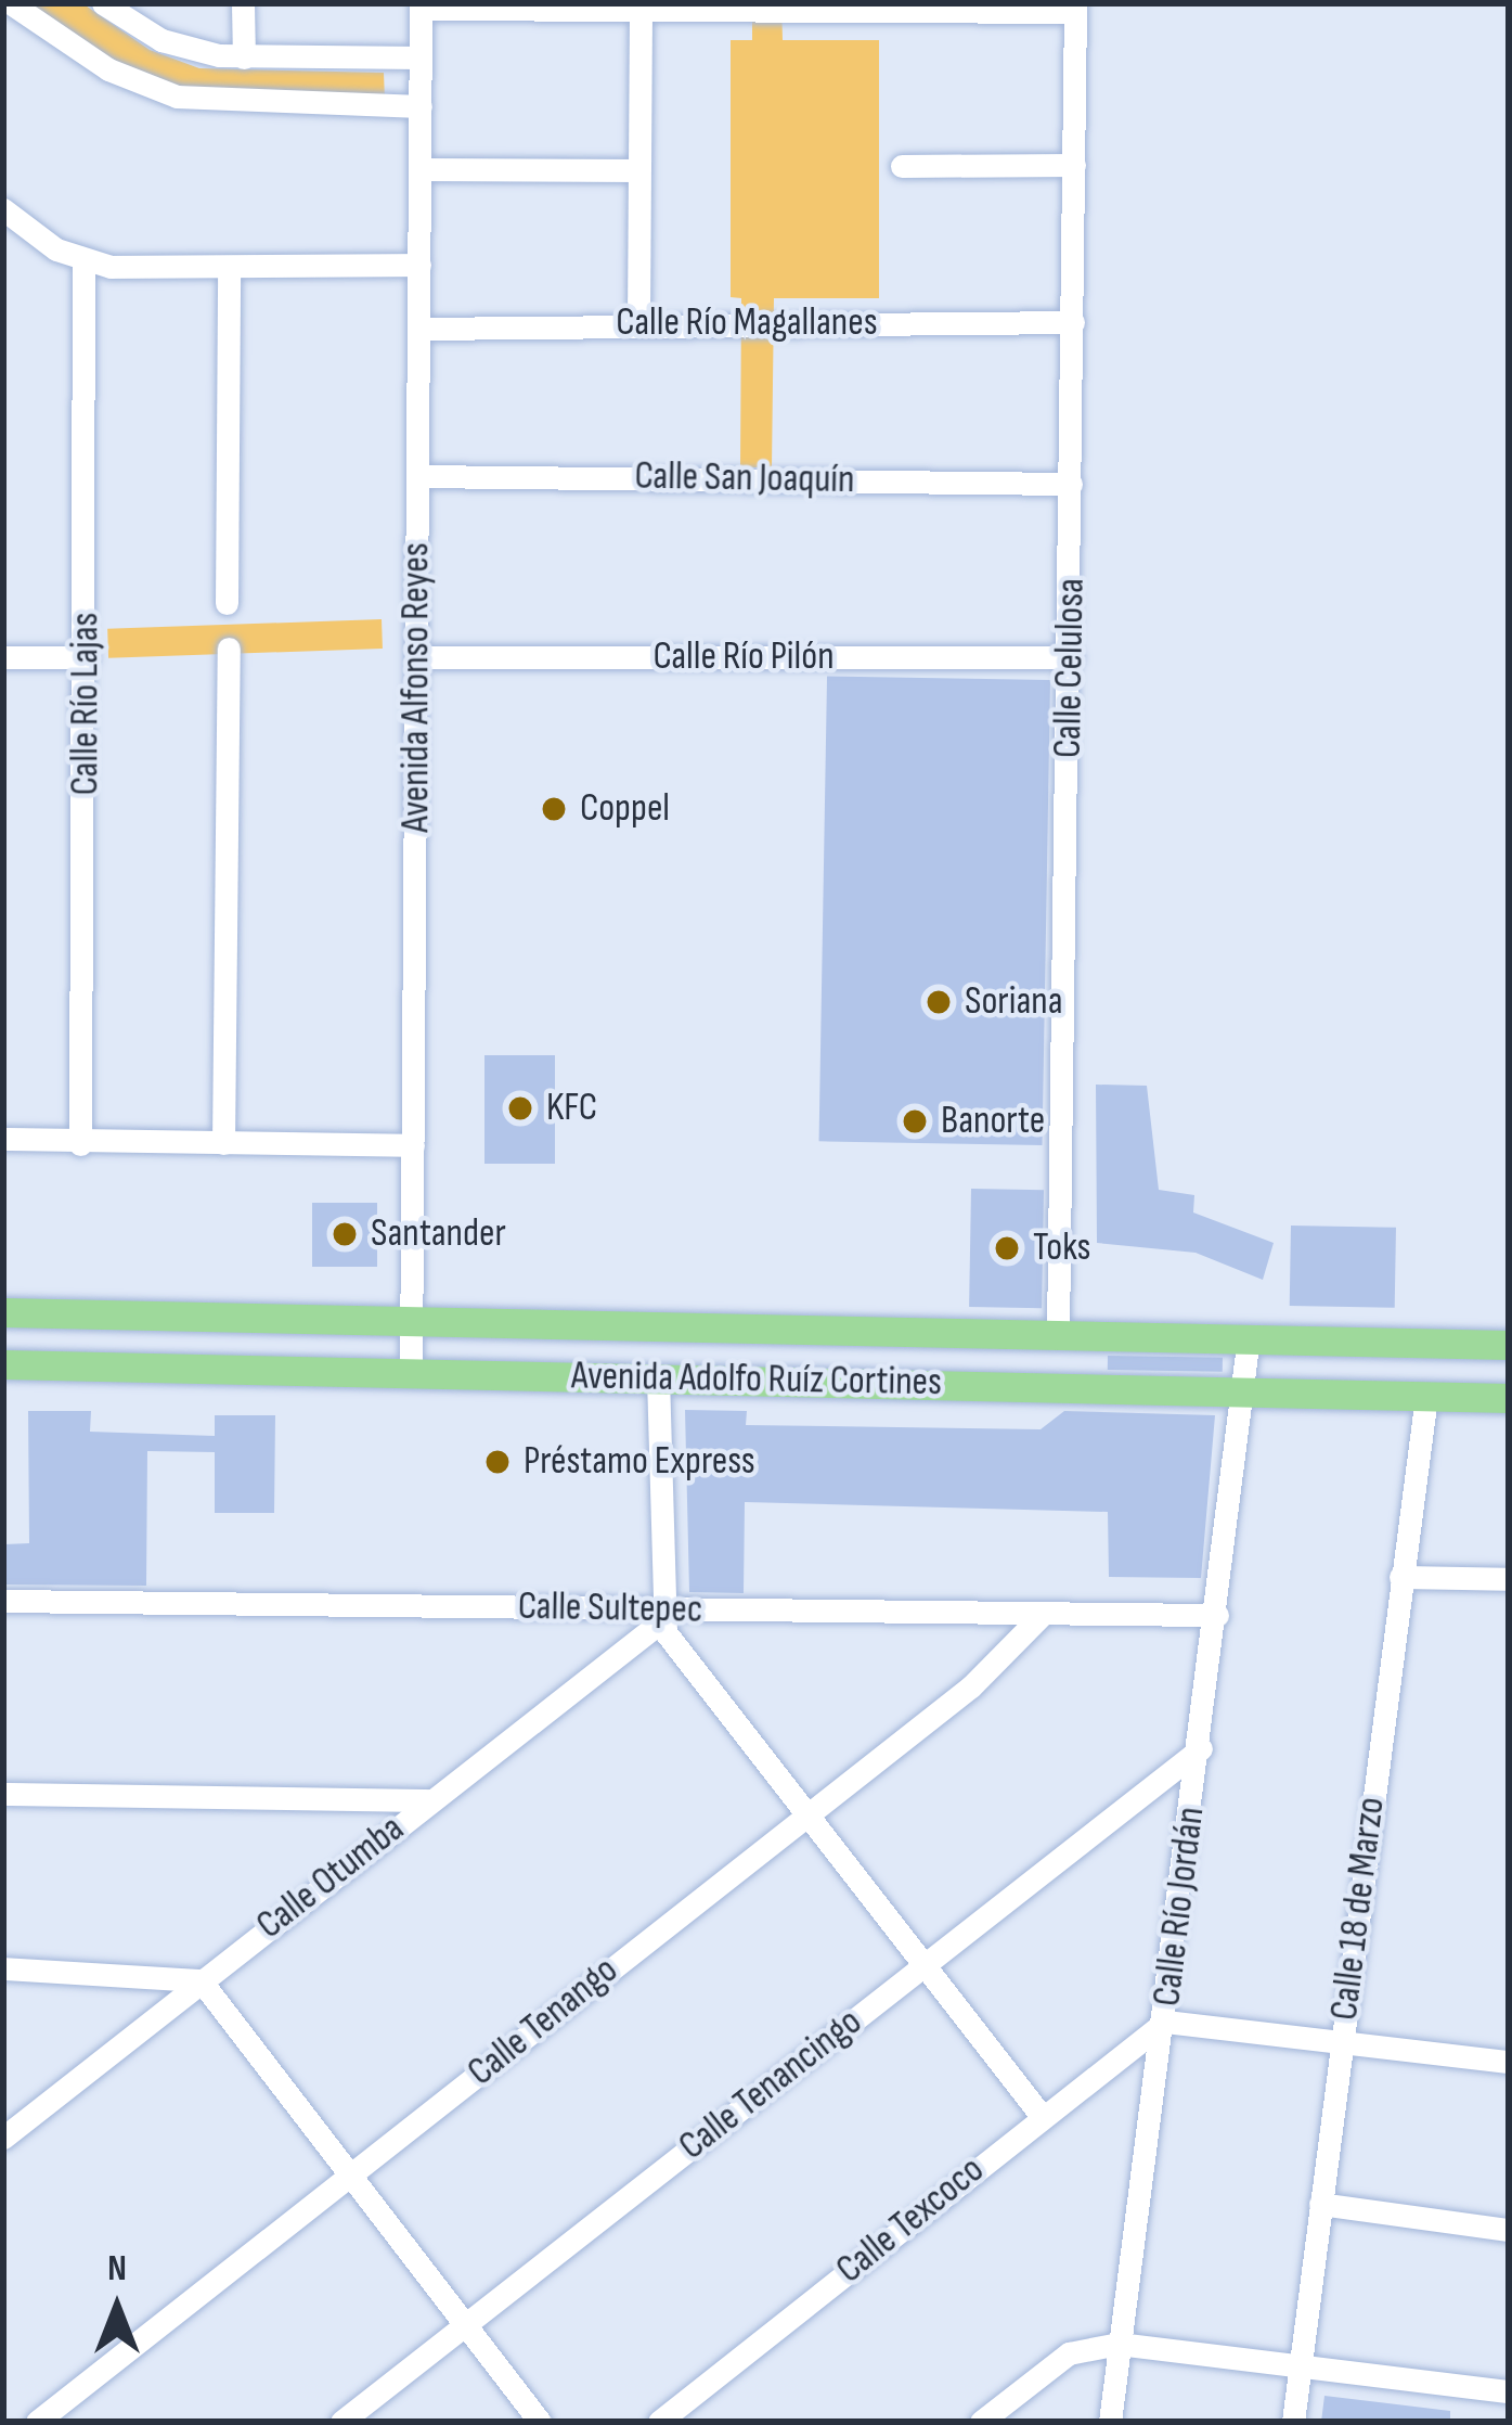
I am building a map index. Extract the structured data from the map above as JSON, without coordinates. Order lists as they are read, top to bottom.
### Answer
{
  "streets": {
    "main road": ["Avenida Adolfo Ruíz Cortines"],
    "street": [
      "Calle Río Magallanes",
      "Calle San Joaquín",
      "Calle Río Pilón",
      "Calle Celulosa",
      "Avenida Alfonso Reyes",
      "Calle Río Lajas",
      "Calle Sultepec",
      "Calle Otumba",
      "Calle Río Jordán",
      "Calle 18 de Marzo",
      "Calle Tenango",
      "Calle Tenancingo",
      "Calle Texcoco"
    ]
  },
  "crossings": [
    ["Calle Río Magallanes", "Calle Celulosa"],
    ["Calle Río Magallanes", "Avenida Alfonso Reyes"],
    ["Calle San Joaquín", "Calle Celulosa"],
    ["Calle San Joaquín", "Avenida Alfonso Reyes"],
    ["Calle Río Pilón", "Calle Celulosa"],
    ["Calle Río Pilón", "Avenida Alfonso Reyes"],
    ["Calle Celulosa", "Avenida Adolfo Ruíz Cortines"],
    ["Avenida Alfonso Reyes", "Avenida Adolfo Ruíz Cortines"],
    ["Avenida Adolfo Ruíz Cortines", "Calle Río Jordán"],
    ["Avenida Adolfo Ruíz Cortines", "Calle 18 de Marzo"],
    ["Calle Sultepec", "Calle Otumba"],
    ["Calle Sultepec", "Calle Río Jordán"],
    ["Calle Sultepec", "Calle Tenango"],
    ["Calle Río Jordán", "Calle Tenancingo"],
    ["Calle Río Jordán", "Calle Texcoco"]
  ],
  "places": [
    "Coppel",
    "Soriana",
    "KFC",
    "Banorte",
    "Santander",
    "Toks",
    "Préstamo Express"
  ],
  "north": "top"
}
